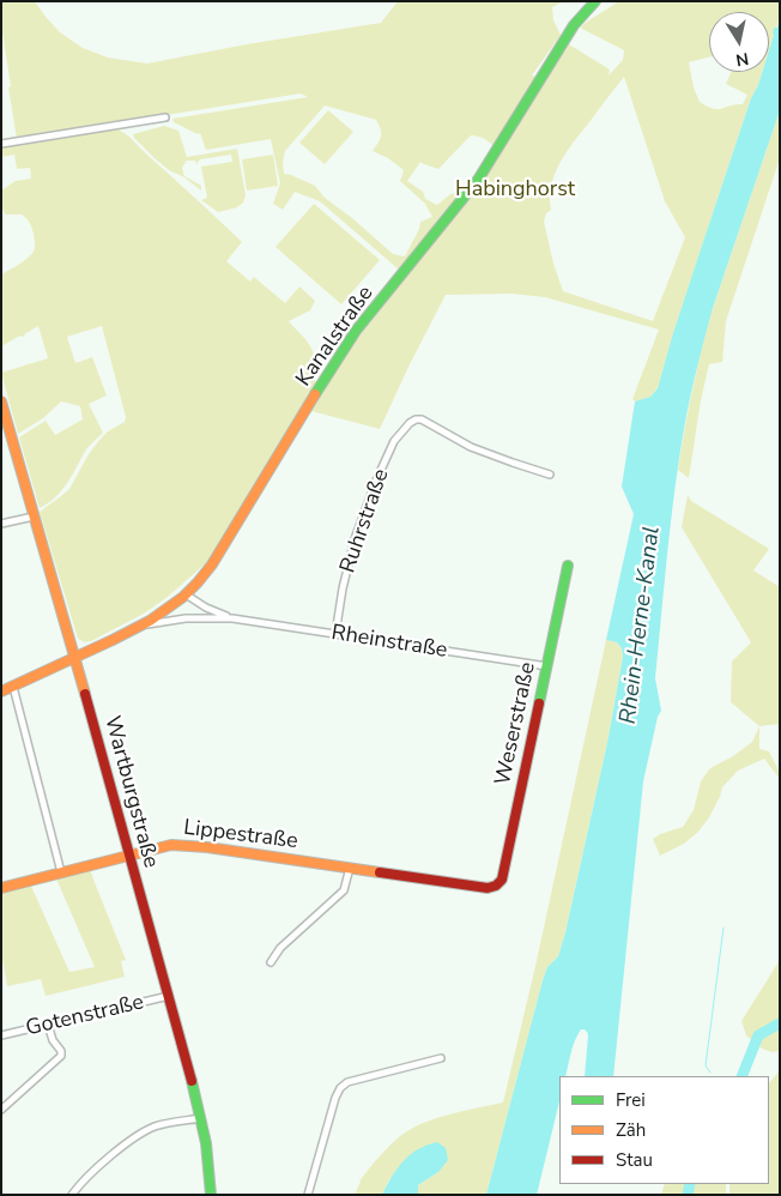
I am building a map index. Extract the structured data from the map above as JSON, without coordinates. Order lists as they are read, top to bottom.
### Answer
{
  "streets": {
    "main road": [
      "Kanalstraße",
      "Weserstraße",
      "Wartburgstraße",
      "Lippestraße"
    ],
    "street": ["Ruhrstraße", "Rheinstraße", "Gotenstraße"]
  },
  "crossings": [
    ["Kanalstraße", "Rheinstraße"],
    ["Kanalstraße", "Wartburgstraße"],
    ["Ruhrstraße", "Rheinstraße"],
    ["Rheinstraße", "Weserstraße"],
    ["Weserstraße", "Lippestraße"],
    ["Wartburgstraße", "Lippestraße"],
    ["Wartburgstraße", "Gotenstraße"]
  ],
  "water": ["Rhein-Herne-Kanal"],
  "parks": ["Habinghorst"],
  "legend": ["Frei", "Zäh", "Stau"],
  "north": "bottom"
}
